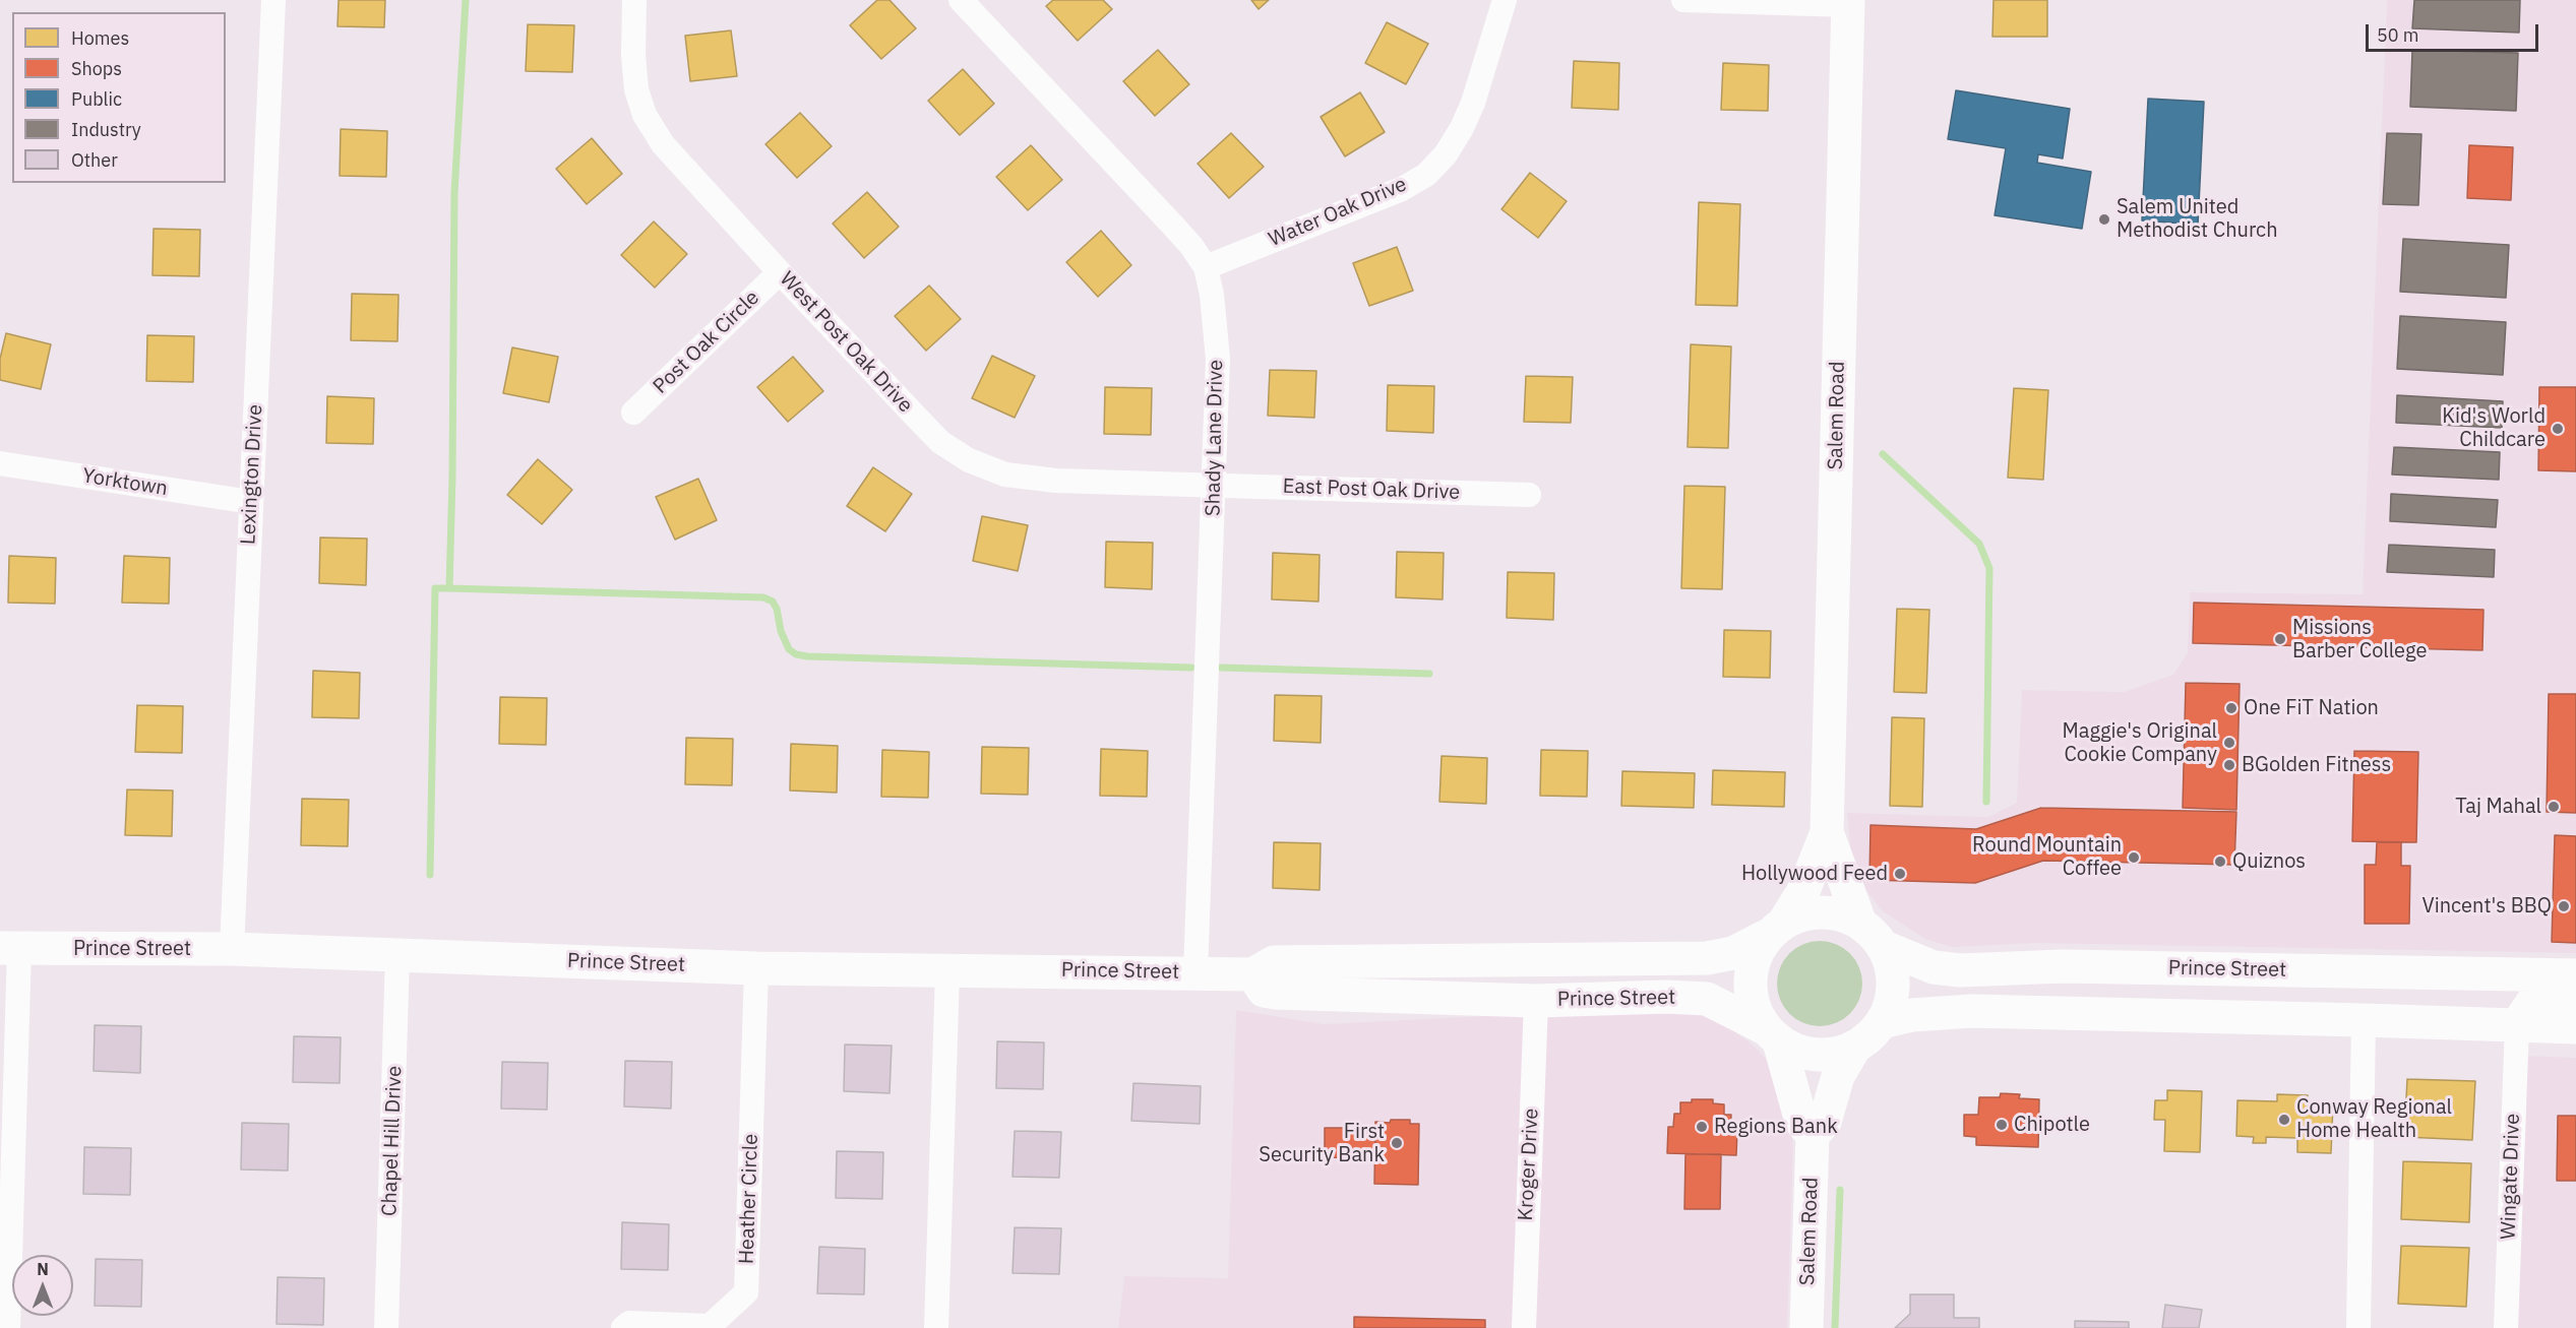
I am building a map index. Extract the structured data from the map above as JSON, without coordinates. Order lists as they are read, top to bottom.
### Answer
{
  "streets": {
    "main road": ["Salem Road", "Prince Street"],
    "street": [
      "Water Oak Drive",
      "Post Oak Circle",
      "West Post Oak Drive",
      "Shady Lane Drive",
      "Lexington Drive",
      "Yorktown",
      "East Post Oak Drive",
      "Chapel Hill Drive",
      "Kroger Drive",
      "Wingate Drive",
      "Heather Circle"
    ]
  },
  "crossings": [
    ["Water Oak Drive", "Shady Lane Drive"],
    ["Post Oak Circle", "West Post Oak Drive"],
    ["West Post Oak Drive", "Shady Lane Drive"],
    ["West Post Oak Drive", "East Post Oak Drive"],
    ["Salem Road", "Prince Street"],
    ["Shady Lane Drive", "East Post Oak Drive"],
    ["Shady Lane Drive", "Prince Street"],
    ["Lexington Drive", "Yorktown"],
    ["Lexington Drive", "Prince Street"],
    ["Prince Street", "Chapel Hill Drive"],
    ["Prince Street", "Kroger Drive"],
    ["Prince Street", "Heather Circle"]
  ],
  "places": [
    "Salem United Methodist Church",
    "Kid's World Childcare",
    "Missions Barber College",
    "One FiT Nation",
    "Maggie's Original Cookie Company",
    "BGolden Fitness",
    "Taj Mahal",
    "Round Mountain Coffee",
    "Quiznos",
    "Hollywood Feed",
    "Vincent's BBQ",
    "Conway Regional Home Health",
    "Chipotle",
    "Regions Bank",
    "First Security Bank"
  ],
  "legend": [
    "Homes",
    "Shops",
    "Public",
    "Industry",
    "Other"
  ],
  "scale_bar": "50 m",
  "north": "top"
}
